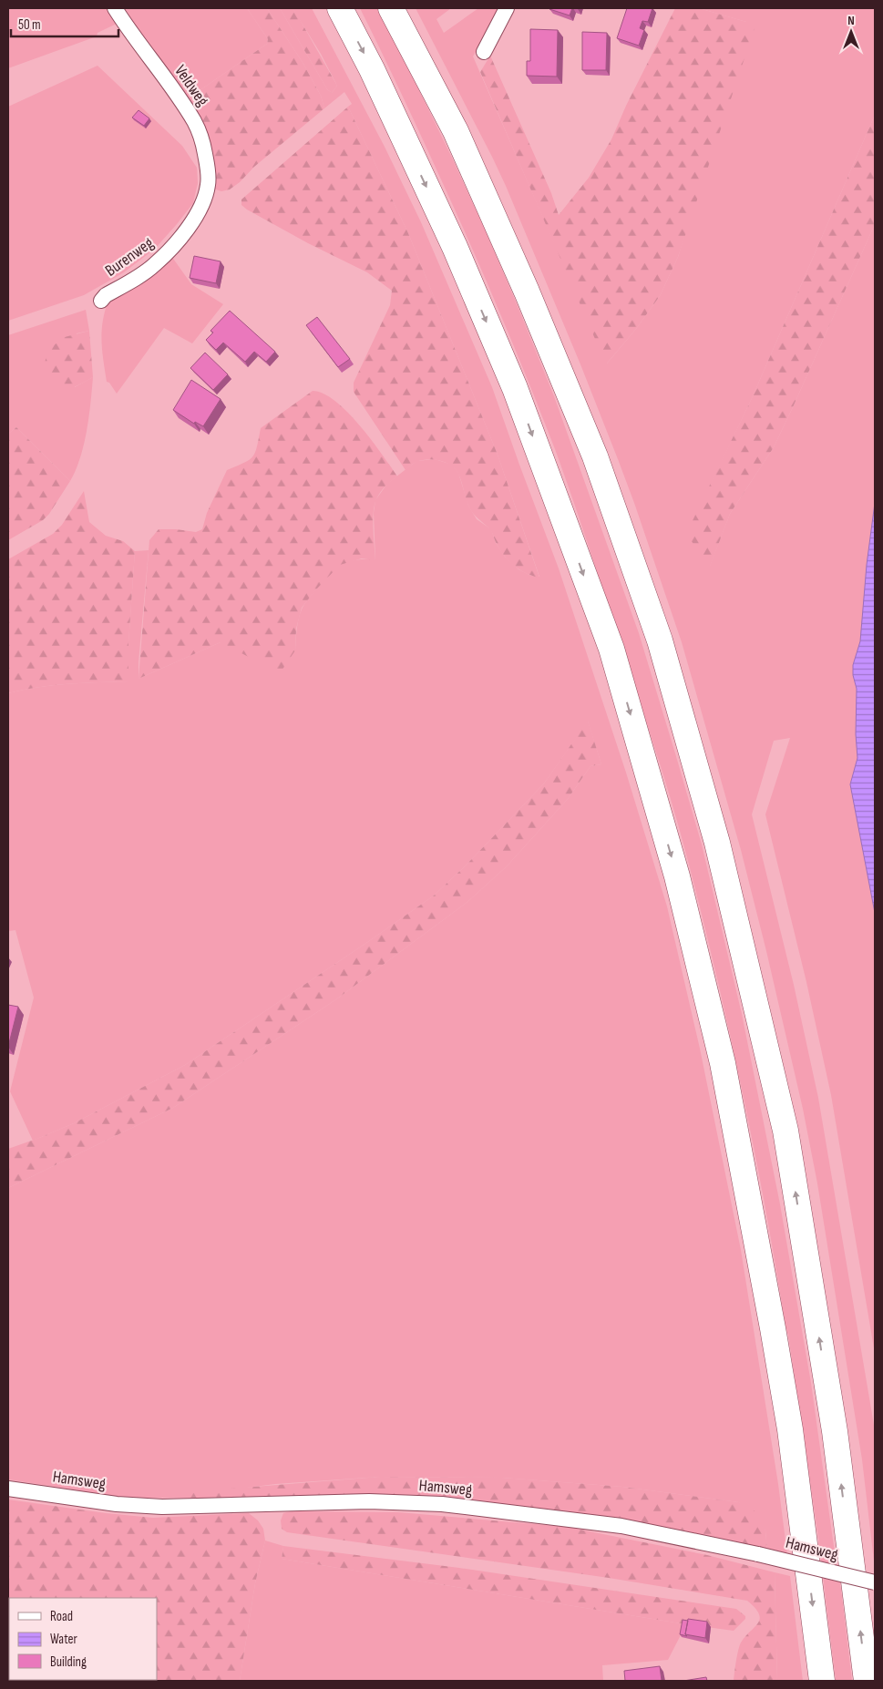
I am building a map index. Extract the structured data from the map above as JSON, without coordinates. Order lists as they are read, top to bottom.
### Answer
{
  "streets": {
    "street": ["Veldweg", "Burenweg", "Hamsweg"]
  },
  "crossings": [
    ["Veldweg", "Burenweg"]
  ],
  "legend": ["Road", "Water", "Building"],
  "scale_bar": "50 m",
  "north": "top"
}
